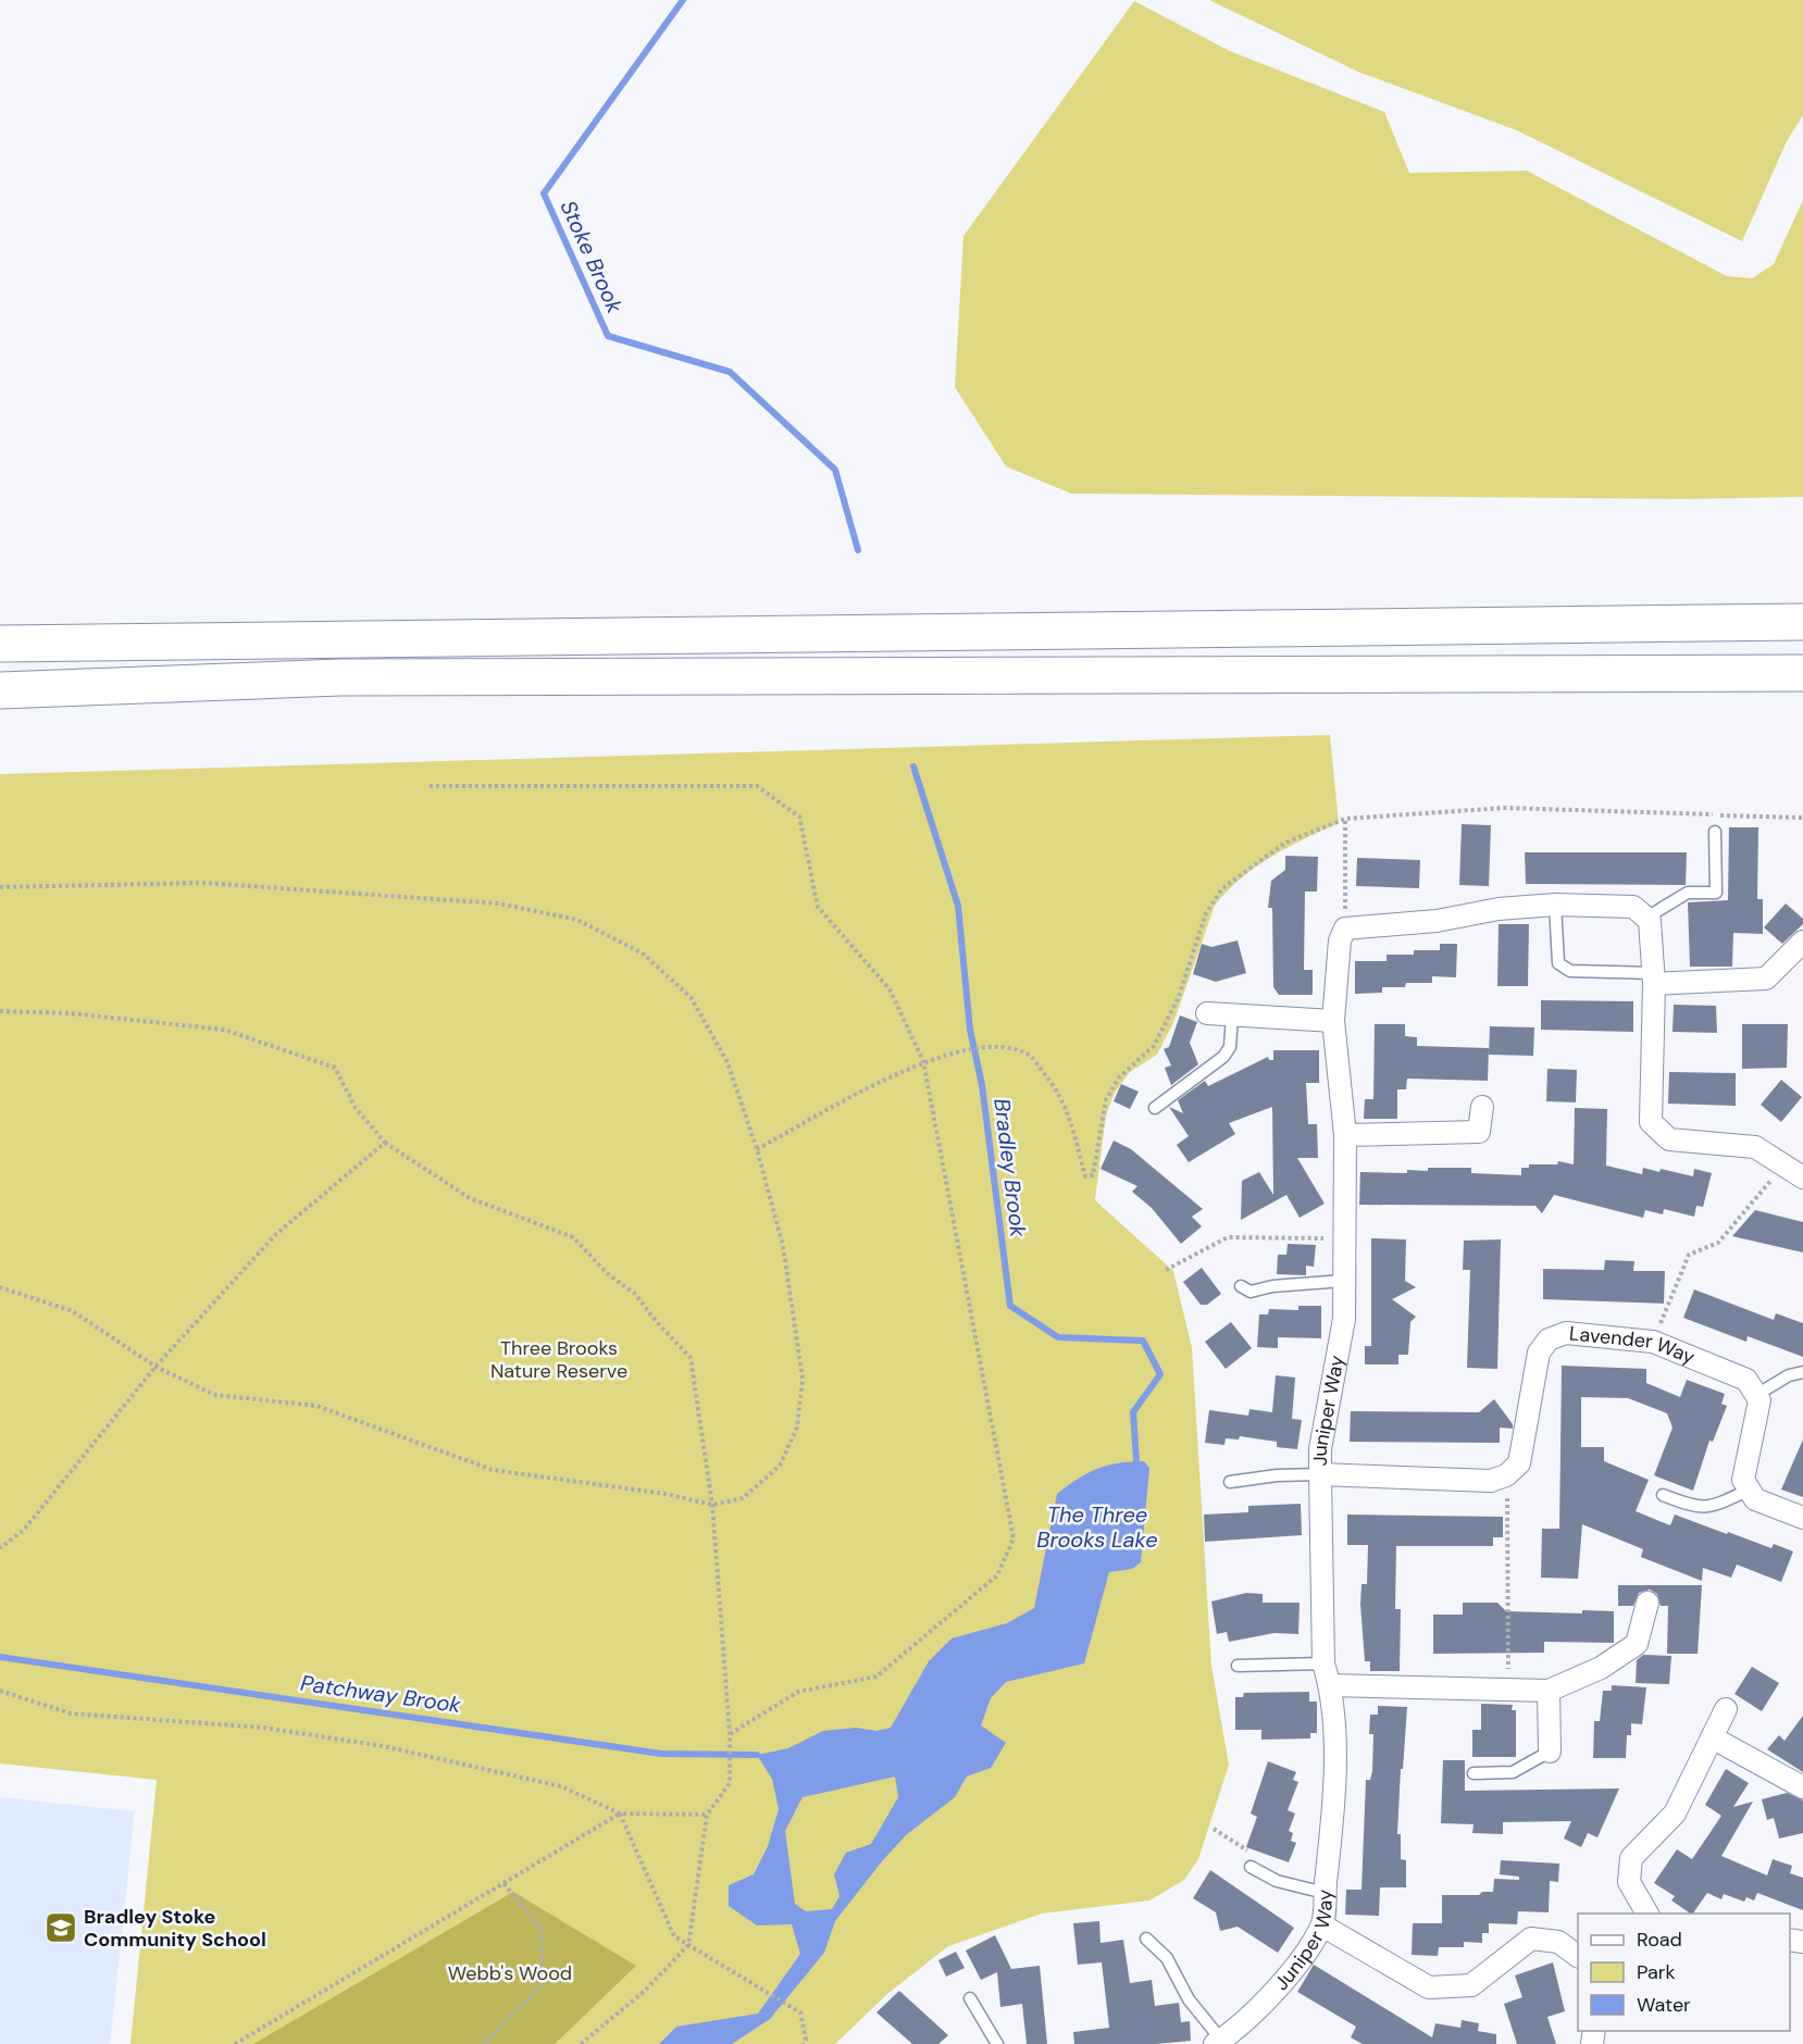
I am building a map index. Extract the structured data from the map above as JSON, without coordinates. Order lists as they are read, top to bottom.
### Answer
{
  "streets": {
    "street": ["Lavender Way", "Juniper Way"]
  },
  "water": [
    "Stoke Brook",
    "Bradley Brook",
    "The Three Brooks Lake",
    "Patchway Brook"
  ],
  "parks": ["Three Brooks Nature Reserve", "Webb's Wood"],
  "places": {
    "school or university": ["Bradley Stoke Community School"]
  },
  "legend": ["Road", "Park", "Water"]
}
